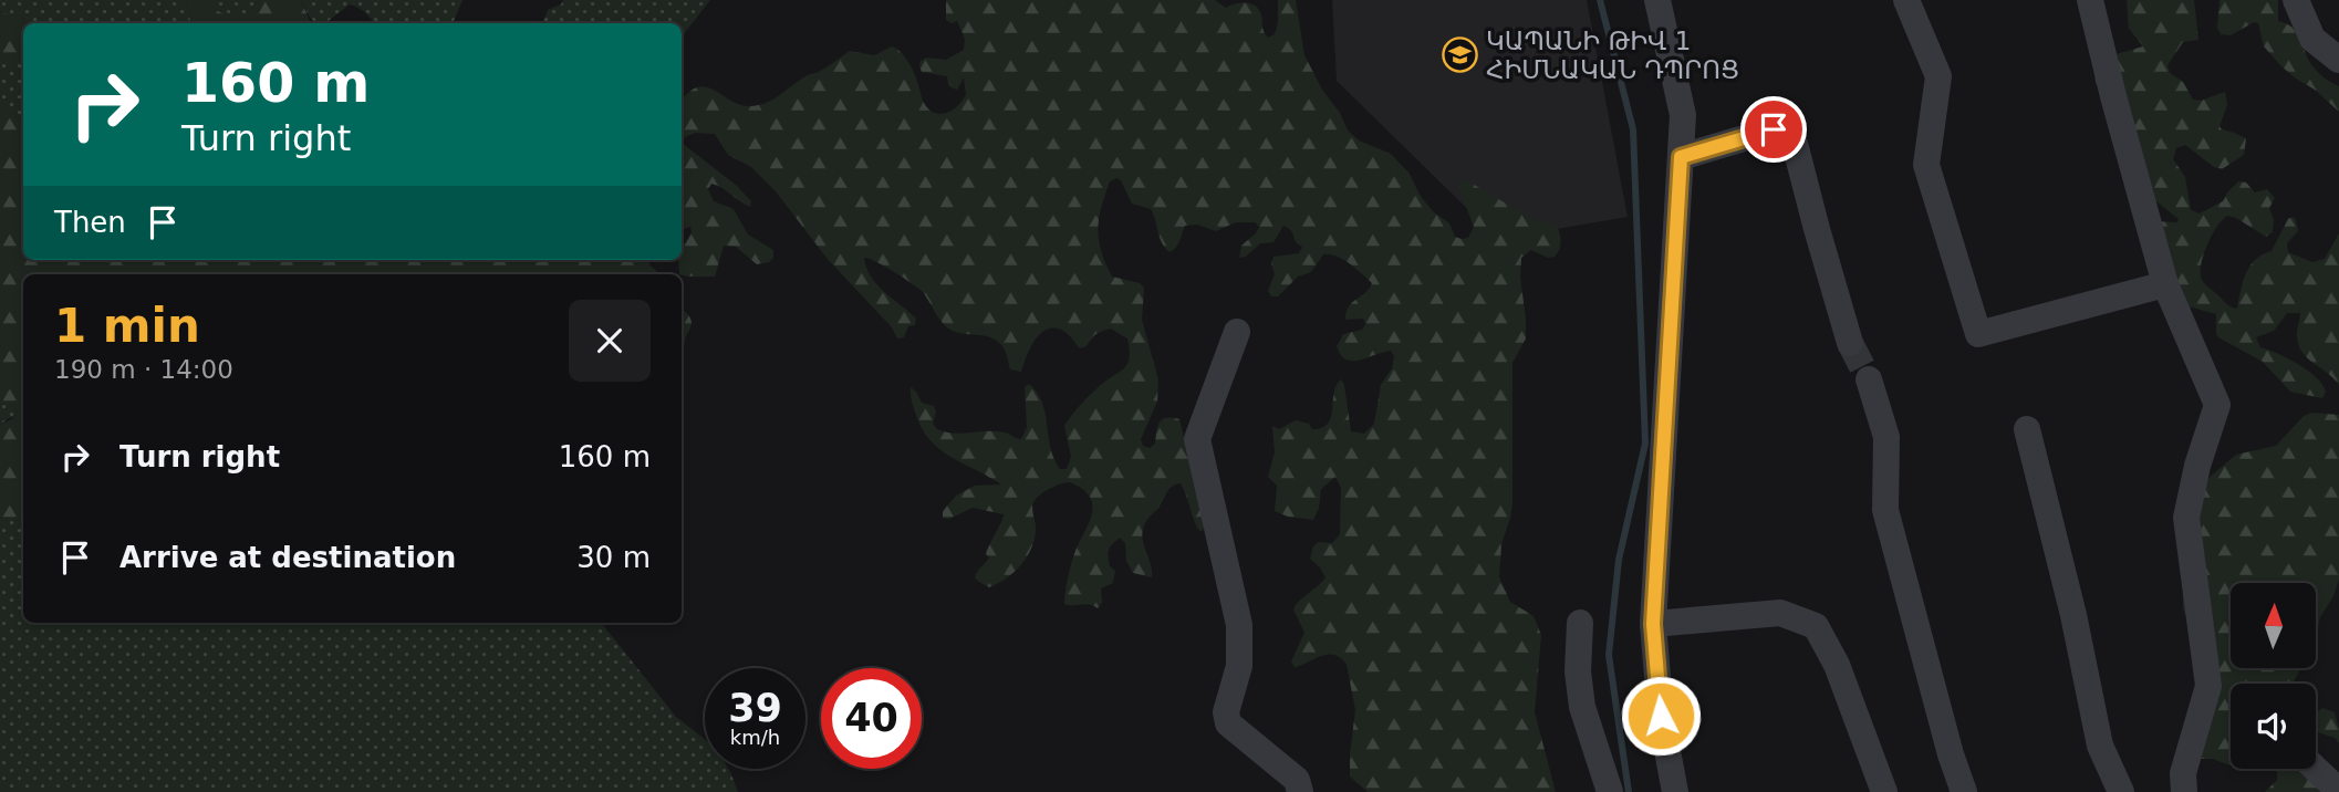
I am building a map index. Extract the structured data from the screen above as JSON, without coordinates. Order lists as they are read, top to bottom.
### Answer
{
  "places": {
    "school or university": ["ԿԱՊԱՆԻ ԹԻՎ 1 ՀԻՄՆԱԿԱՆ ԴՊՐՈՑ"]
  },
  "north": "top",
  "page": {
    "turn": ["160 m", "Turn right"],
    "then": "Then",
    "heading": ["1 min", "190 m · 14:00"],
    "list": [
      {
        "name": "Turn right",
        "value": "160 m"
      },
      {
        "name": "Arrive at destination",
        "value": "30 m"
      }
    ],
    "speed": "39 km/h",
    "limit": "40"
  }
}
